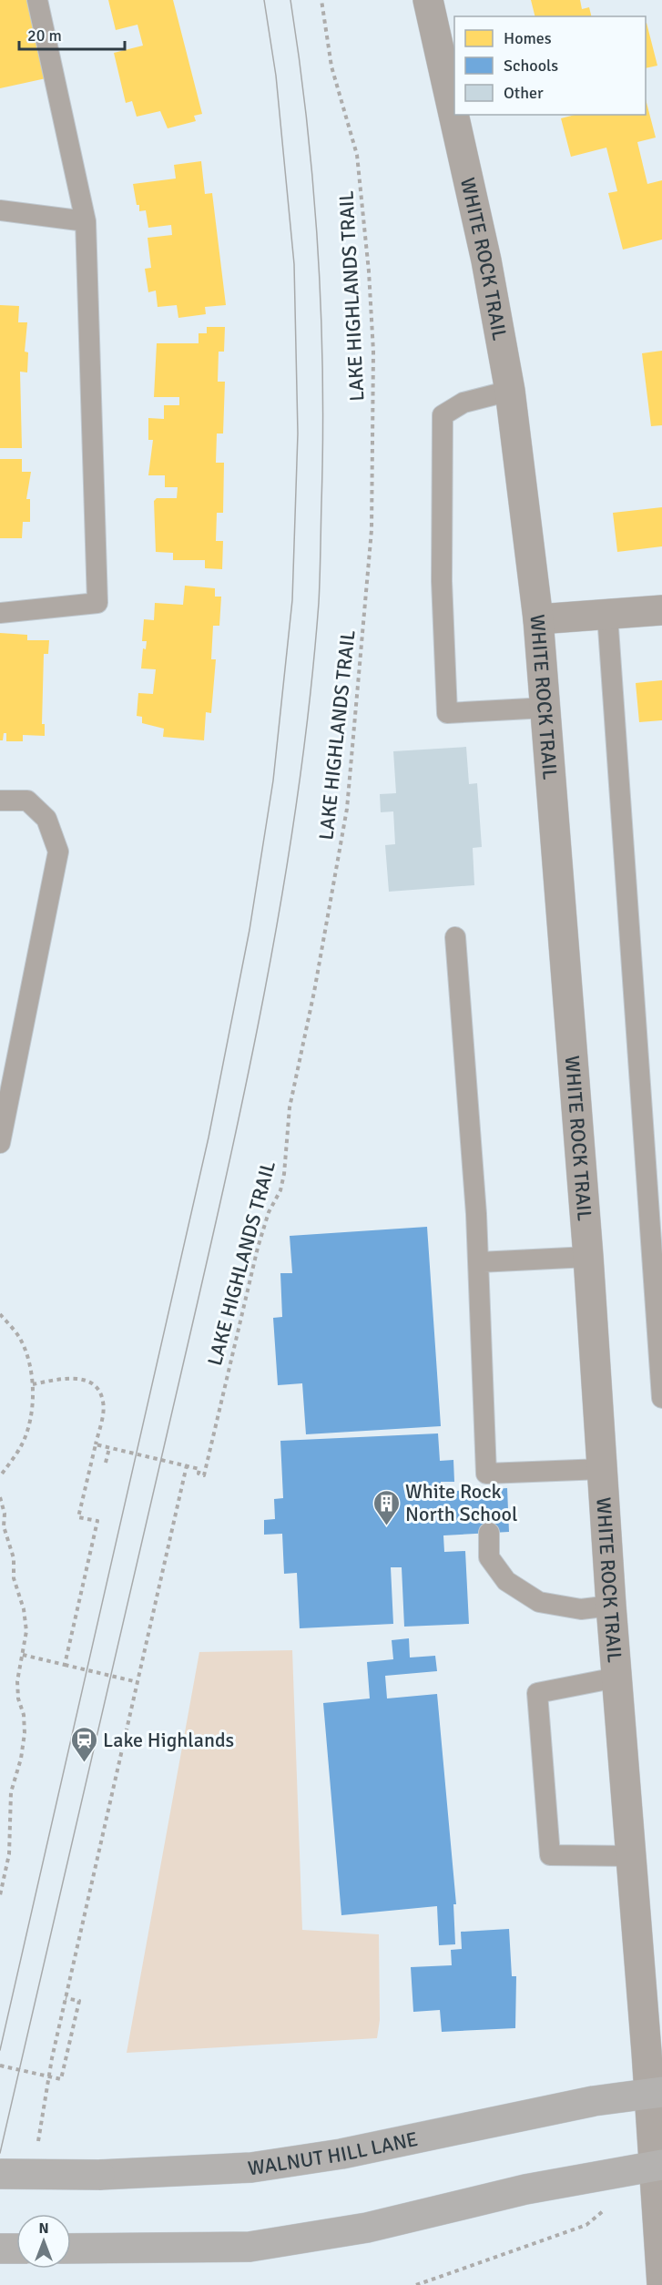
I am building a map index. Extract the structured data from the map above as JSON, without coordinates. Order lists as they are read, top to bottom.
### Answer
{
  "streets": {
    "main road": ["WALNUT HILL LANE"],
    "street": ["WHITE ROCK TRAIL"],
    "path": ["LAKE HIGHLANDS TRAIL"]
  },
  "crossings": [
    ["WHITE ROCK TRAIL", "WALNUT HILL LANE"]
  ],
  "places": {
    "building": ["White Rock North School"],
    "station": ["Lake Highlands"]
  },
  "legend": ["Homes", "Schools", "Other"],
  "scale_bar": "20 m",
  "north": "top"
}
